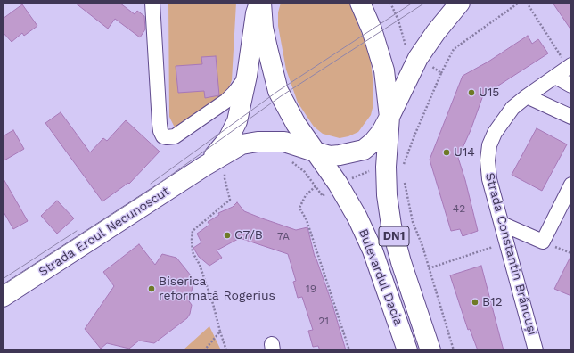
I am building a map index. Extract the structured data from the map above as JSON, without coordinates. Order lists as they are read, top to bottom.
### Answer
{
  "streets": {
    "main road": ["Strada Eroul Necunoscut", "DN1", "Bulevardul Dacia"],
    "street": ["Strada Constantin Brâncuși"]
  },
  "crossings": [
    ["Strada Eroul Necunoscut", "Bulevardul Dacia"]
  ],
  "places": [
    "U15",
    "U14",
    "C7/B",
    "Biserica reformată Rogerius",
    "B12"
  ],
  "house_numbers": [
    "42",
    "7A",
    "19",
    "21"
  ]
}
